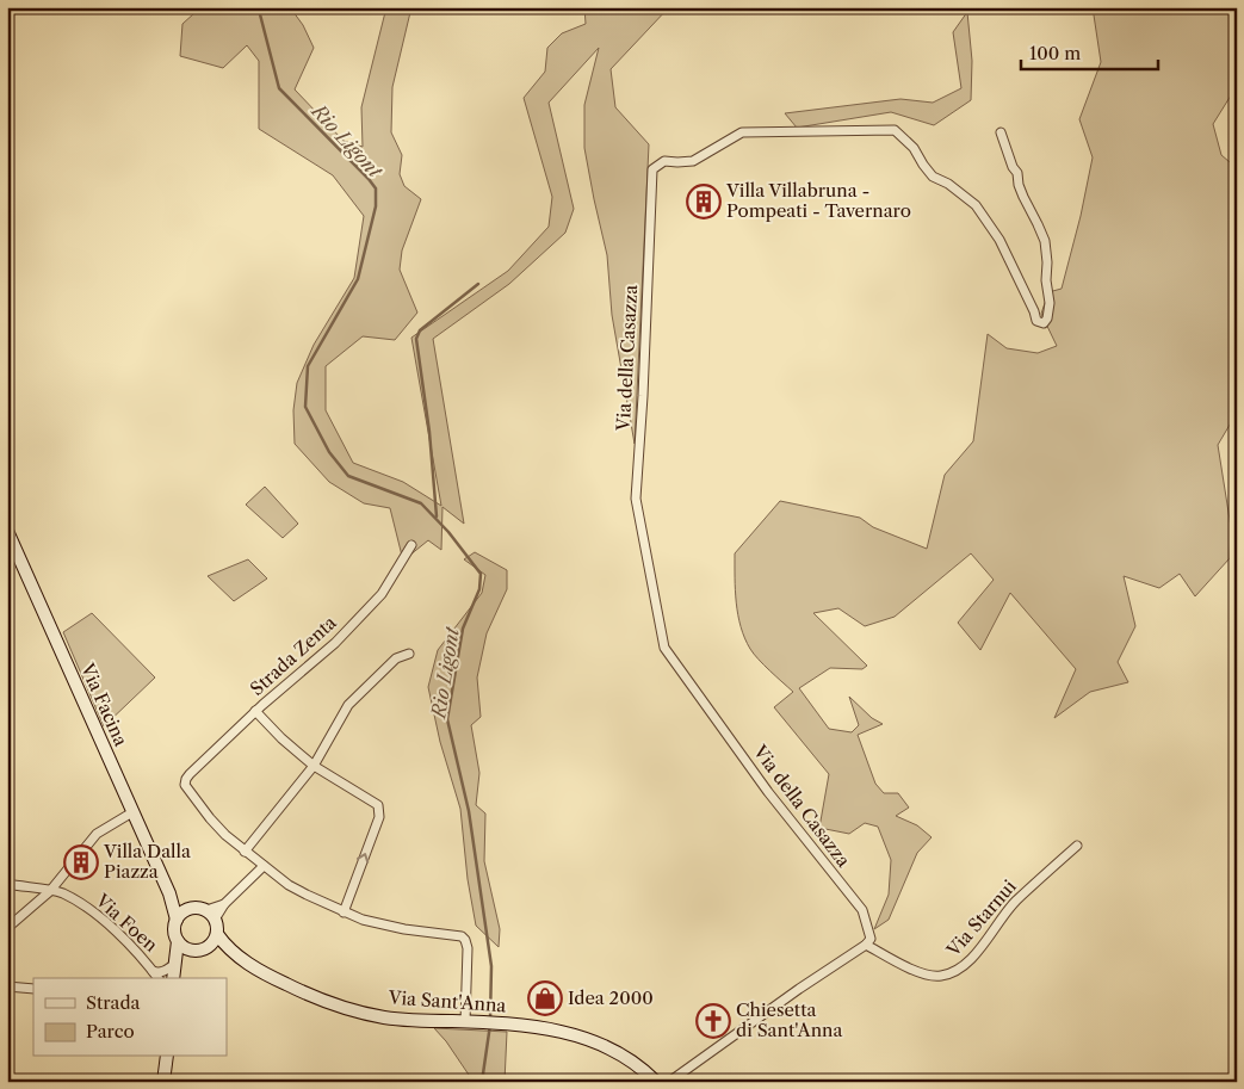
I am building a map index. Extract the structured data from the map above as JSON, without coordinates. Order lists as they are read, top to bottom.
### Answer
{
  "streets": {
    "main road": ["Via Facina", "Via Sant'Anna"],
    "street": [
      "Via della Casazza",
      "Strada Zenta",
      "Via Starnui",
      "Via Foen"
    ]
  },
  "crossings": [
    ["Via della Casazza", "Via Starnui"],
    ["Via Facina", "Via Sant'Anna"]
  ],
  "water": ["Rio Ligont"],
  "places": {
    "building": ["Villa Villabruna - Pompeati - Tavernaro", "Villa Dalla Piazza"],
    "shop": ["Idea 2000"],
    "church": ["Chiesetta di Sant'Anna"]
  },
  "legend": ["Strada", "Parco"],
  "scale_bar": "100 m"
}
